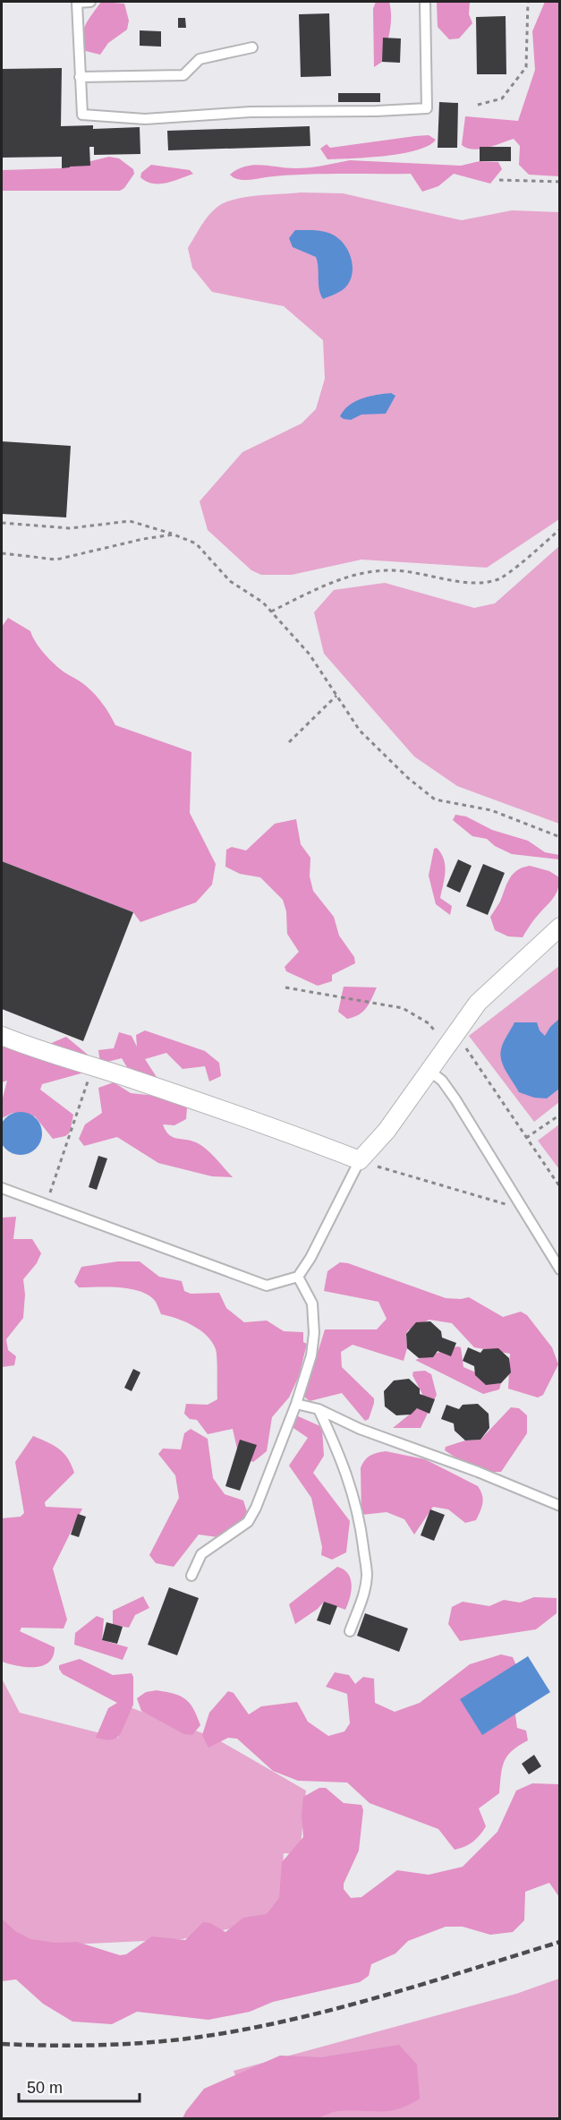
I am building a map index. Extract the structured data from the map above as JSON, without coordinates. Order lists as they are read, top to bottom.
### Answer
{
  "scale_bar": "50 m"
}
